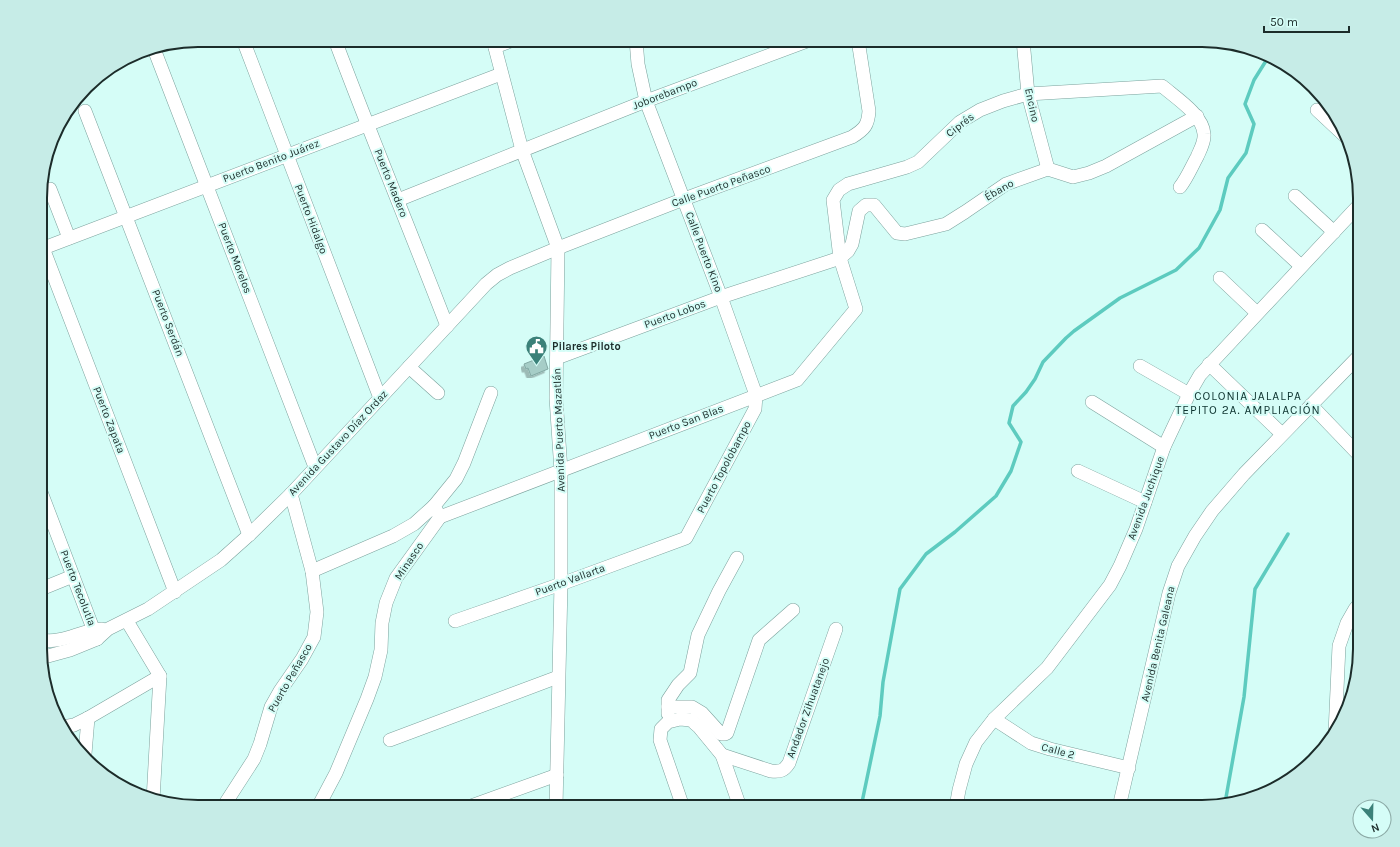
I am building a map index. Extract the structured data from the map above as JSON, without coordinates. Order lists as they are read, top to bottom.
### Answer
{
  "streets": {
    "street": [
      "Joborebampo",
      "Encino",
      "Ciprés",
      "Puerto Benito Juárez",
      "Puerto Madero",
      "Calle Puerto Peñasco",
      "Ébano",
      "Puerto Hidalgo",
      "Calle Puerto Kino",
      "Puerto Morelos",
      "Puerto Lobos",
      "Puerto Serdán",
      "Puerto Zapata",
      "Puerto San Blas",
      "Avenida Puerto Mazatlán",
      "Avenida Gustavo Díaz Ordaz",
      "Puerto Topolobampo",
      "Avenida Juchique",
      "Minasco",
      "Puerto Vallarta",
      "Puerto Tecolutla",
      "Avenida Benita Galeana",
      "Puerto Peñasco",
      "Andador Zihuatanejo",
      "Calle 2"
    ]
  },
  "crossings": [
    ["Joborebampo", "Puerto Madero"],
    ["Joborebampo", "Calle Puerto Kino"],
    ["Joborebampo", "Avenida Puerto Mazatlán"],
    ["Encino", "Ciprés"],
    ["Encino", "Ébano"],
    ["Ciprés", "Ébano"],
    ["Ciprés", "Puerto Lobos"],
    ["Ciprés", "Puerto San Blas"],
    ["Puerto Benito Juárez", "Puerto Madero"],
    ["Puerto Benito Juárez", "Puerto Hidalgo"],
    ["Puerto Benito Juárez", "Puerto Morelos"],
    ["Puerto Benito Juárez", "Puerto Serdán"],
    ["Puerto Benito Juárez", "Avenida Puerto Mazatlán"],
    ["Puerto Madero", "Avenida Gustavo Díaz Ordaz"],
    ["Calle Puerto Peñasco", "Calle Puerto Kino"],
    ["Calle Puerto Peñasco", "Avenida Puerto Mazatlán"],
    ["Calle Puerto Peñasco", "Avenida Gustavo Díaz Ordaz"],
    ["Ébano", "Puerto Lobos"],
    ["Ébano", "Puerto San Blas"],
    ["Puerto Hidalgo", "Avenida Gustavo Díaz Ordaz"],
    ["Calle Puerto Kino", "Puerto Lobos"],
    ["Calle Puerto Kino", "Puerto San Blas"],
    ["Calle Puerto Kino", "Puerto Topolobampo"],
    ["Puerto Morelos", "Avenida Gustavo Díaz Ordaz"],
    ["Puerto Lobos", "Puerto San Blas"],
    ["Puerto Lobos", "Avenida Puerto Mazatlán"],
    ["Puerto Serdán", "Avenida Gustavo Díaz Ordaz"],
    ["Puerto Zapata", "Avenida Gustavo Díaz Ordaz"],
    ["Puerto San Blas", "Avenida Puerto Mazatlán"],
    ["Puerto San Blas", "Puerto Topolobampo"],
    ["Puerto San Blas", "Minasco"],
    ["Avenida Puerto Mazatlán", "Avenida Gustavo Díaz Ordaz"],
    ["Avenida Puerto Mazatlán", "Puerto Vallarta"],
    ["Avenida Gustavo Díaz Ordaz", "Puerto Tecolutla"],
    ["Avenida Gustavo Díaz Ordaz", "Puerto Peñasco"],
    ["Puerto Topolobampo", "Puerto Vallarta"],
    ["Avenida Juchique", "Calle 2"],
    ["Avenida Benita Galeana", "Calle 2"]
  ],
  "districts": ["COLONIA JALALPA TEPITO 2A. AMPLIACIÓN"],
  "places": {
    "public building": ["Pilares Piloto"]
  },
  "scale_bar": "50 m",
  "north": "bottom"
}
